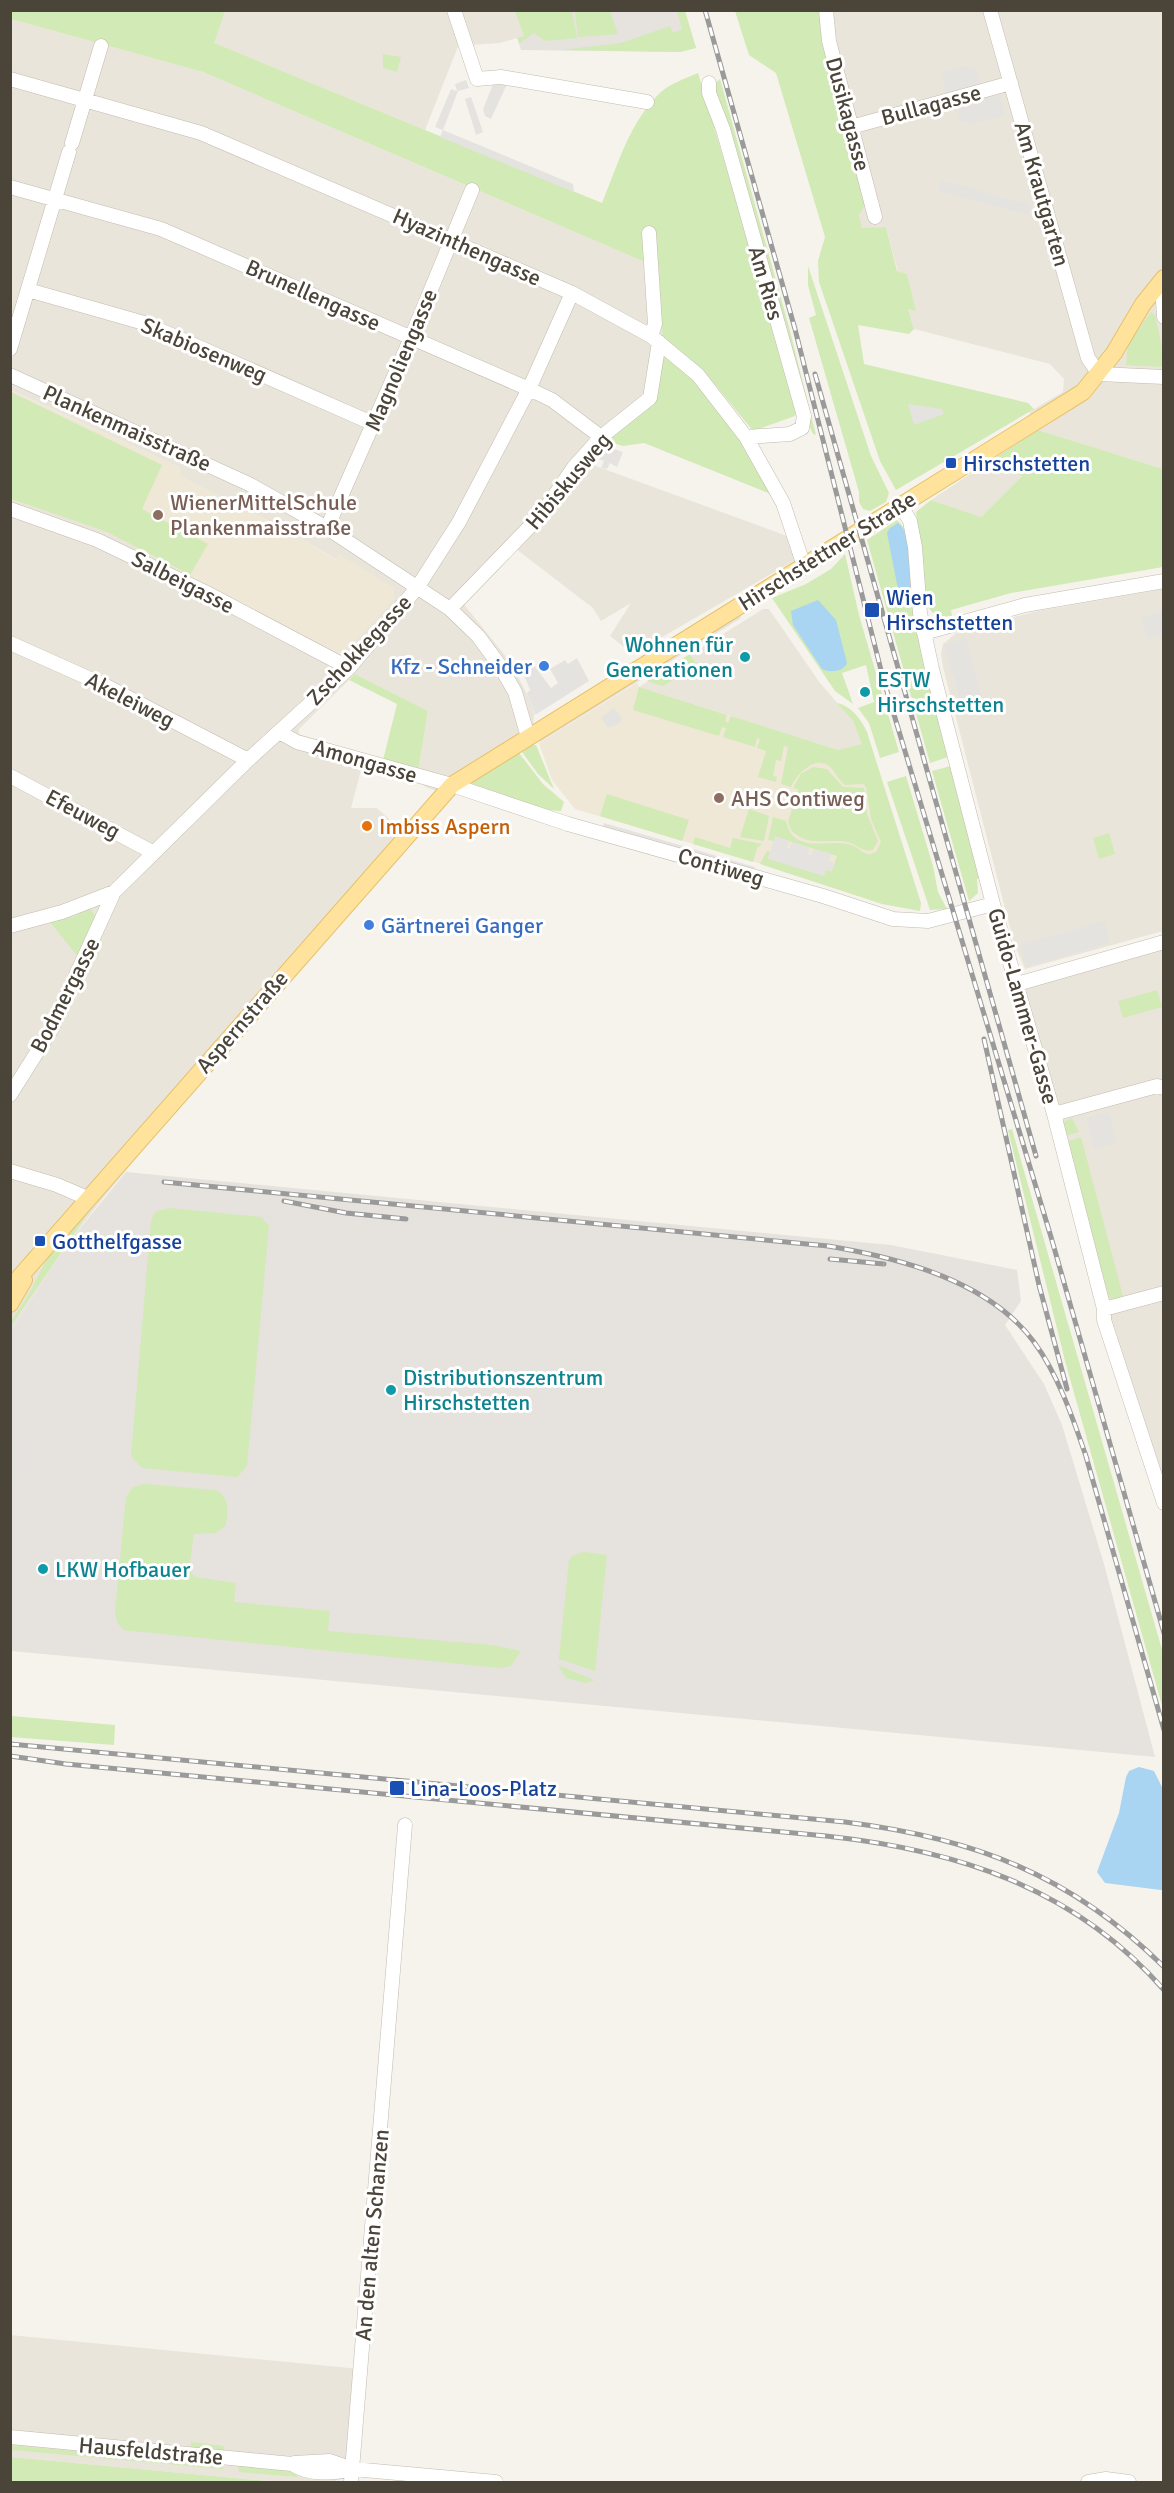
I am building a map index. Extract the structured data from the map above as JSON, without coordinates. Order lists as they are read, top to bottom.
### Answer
{
  "streets": {
    "main road": ["Hirschstettner Straße", "Aspernstraße"],
    "street": [
      "Bullagasse",
      "Dusikagasse",
      "Am Krautgarten",
      "Hyazinthengasse",
      "Am Ries",
      "Brunellengasse",
      "Skabiosenweg",
      "Magnoliengasse",
      "Plankenmaisstraße",
      "Hibiskusweg",
      "Salbeigasse",
      "Zschokkegasse",
      "Akeleiweg",
      "Amongasse",
      "Efeuweg",
      "Contiweg",
      "Bodmergasse",
      "Guido-Lammer-Gasse",
      "An den alten Schanzen",
      "Hausfeldstraße"
    ]
  },
  "crossings": [
    ["Bullagasse", "Dusikagasse"],
    ["Bullagasse", "Am Krautgarten"],
    ["Am Krautgarten", "Hirschstettner Straße"],
    ["Hyazinthengasse", "Am Ries"],
    ["Hyazinthengasse", "Magnoliengasse"],
    ["Hyazinthengasse", "Hibiskusweg"],
    ["Hyazinthengasse", "Hirschstettner Straße"],
    ["Hyazinthengasse", "Zschokkegasse"],
    ["Brunellengasse", "Magnoliengasse"],
    ["Brunellengasse", "Hibiskusweg"],
    ["Brunellengasse", "Zschokkegasse"],
    ["Skabiosenweg", "Magnoliengasse"],
    ["Magnoliengasse", "Plankenmaisstraße"],
    ["Plankenmaisstraße", "Hibiskusweg"],
    ["Plankenmaisstraße", "Hirschstettner Straße"],
    ["Plankenmaisstraße", "Zschokkegasse"],
    ["Hirschstettner Straße", "Amongasse"],
    ["Hirschstettner Straße", "Contiweg"],
    ["Hirschstettner Straße", "Guido-Lammer-Gasse"],
    ["Hirschstettner Straße", "Aspernstraße"],
    ["Salbeigasse", "Zschokkegasse"],
    ["Zschokkegasse", "Akeleiweg"],
    ["Zschokkegasse", "Amongasse"],
    ["Zschokkegasse", "Efeuweg"],
    ["Zschokkegasse", "Bodmergasse"],
    ["Amongasse", "Contiweg"],
    ["Amongasse", "Aspernstraße"],
    ["Contiweg", "Guido-Lammer-Gasse"],
    ["Contiweg", "Aspernstraße"],
    ["An den alten Schanzen", "Hausfeldstraße"]
  ],
  "places": {
    "transit": [
      "Hirschstetten",
      "Wien Hirschstetten",
      "Gotthelfgasse",
      "Lina-Loos-Platz"
    ],
    "other": [
      "WienerMittelSchule Plankenmaisstraße",
      "Wohnen für Generationen",
      "Kfz - Schneider",
      "ESTW Hirschstetten",
      "AHS Contiweg",
      "Imbiss Aspern",
      "Gärtnerei Ganger",
      "Distributionszentrum Hirschstetten",
      "LKW Hofbauer"
    ]
  }
}
